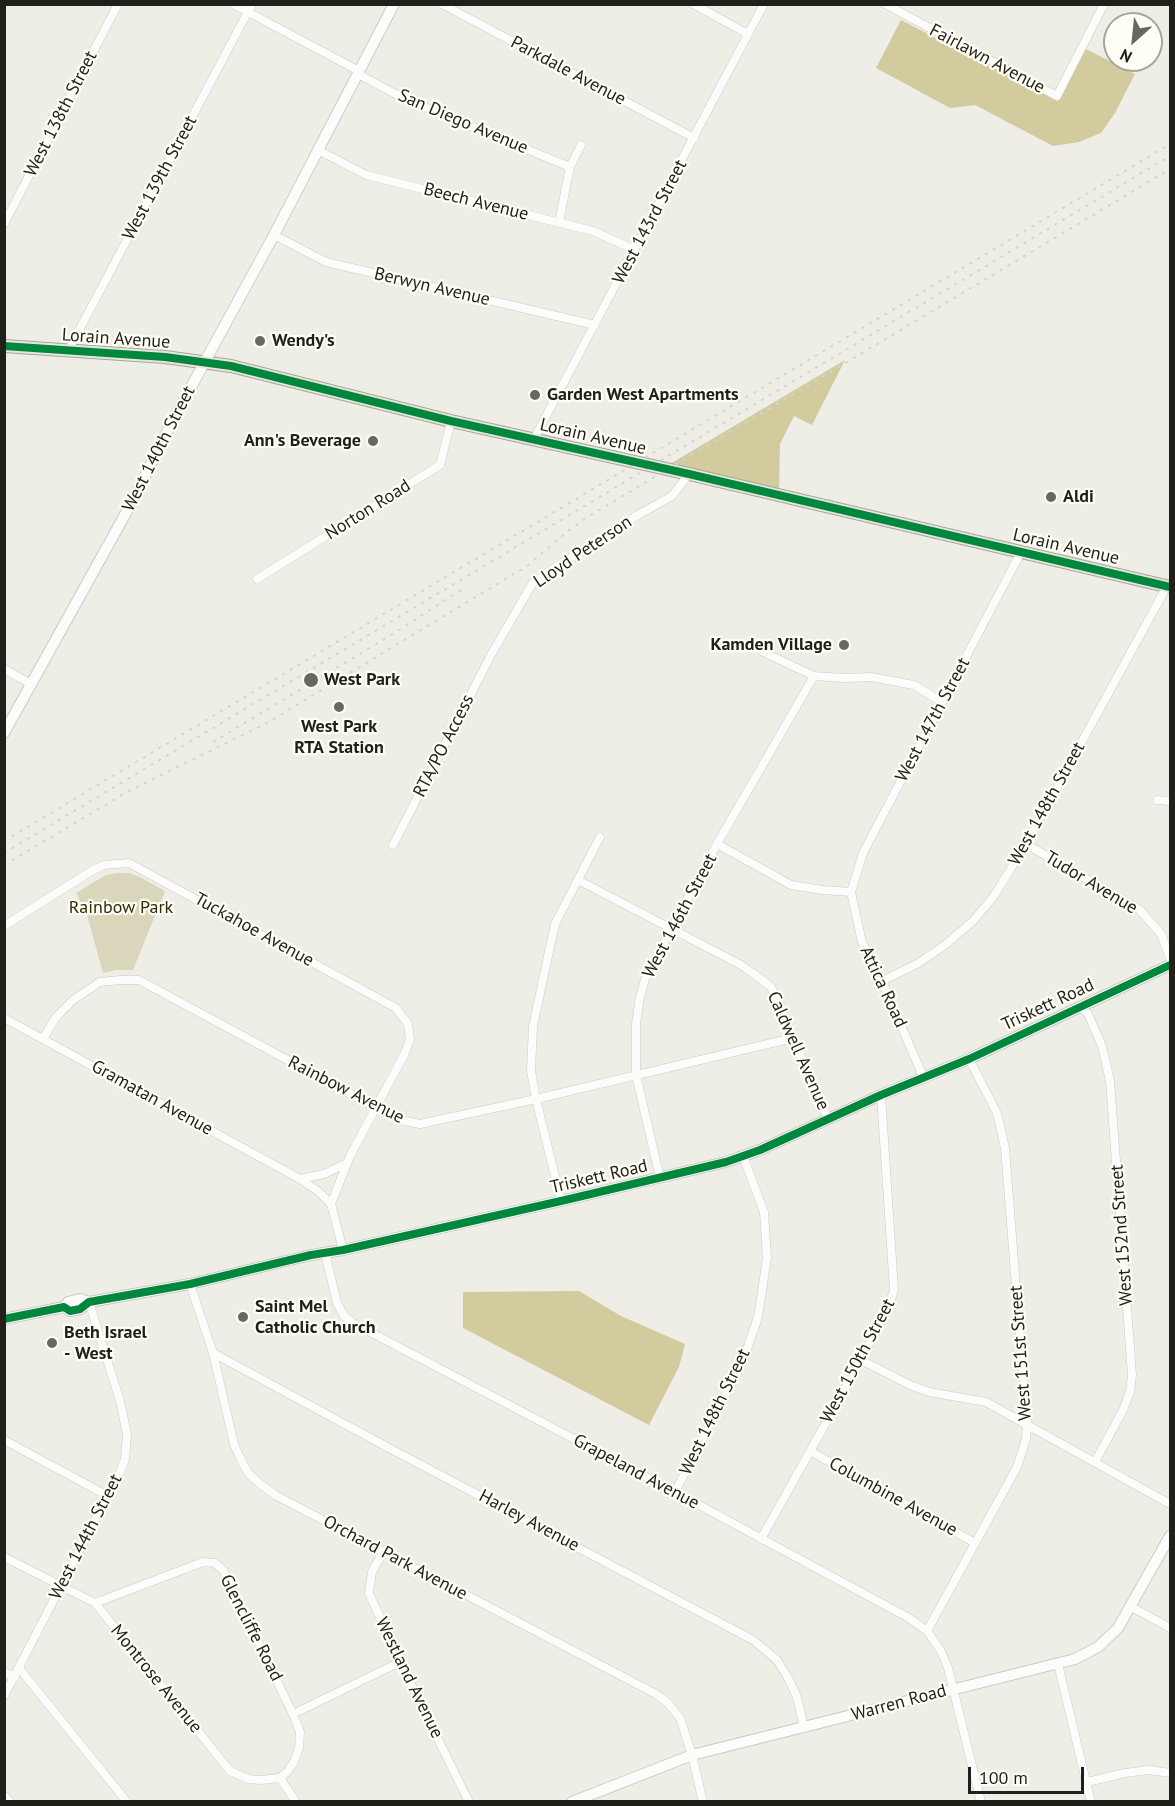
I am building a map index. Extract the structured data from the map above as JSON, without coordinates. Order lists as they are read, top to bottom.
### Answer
{
  "streets": {
    "main road": [
      "Lorain Avenue",
      "West 140th Street",
      "Triskett Road",
      "Warren Road"
    ],
    "street": [
      "Fairlawn Avenue",
      "Parkdale Avenue",
      "West 138th Street",
      "San Diego Avenue",
      "West 139th Street",
      "Beech Avenue",
      "West 143rd Street",
      "Berwyn Avenue",
      "Norton Road",
      "Lloyd Peterson",
      "West 147th Street",
      "RTA/PO Access",
      "West 148th Street",
      "Tudor Avenue",
      "West 146th Street",
      "Tuckahoe Avenue",
      "Attica Road",
      "Caldwell Avenue",
      "Rainbow Avenue",
      "Gramatan Avenue",
      "West 152nd Street",
      "West 151st Street",
      "West 150th Street",
      "Grapeland Avenue",
      "Columbine Avenue",
      "Harley Avenue",
      "West 144th Street",
      "Orchard Park Avenue",
      "Glencliffe Road",
      "Westland Avenue",
      "Montrose Avenue"
    ]
  },
  "crossings": [
    ["Parkdale Avenue", "West 143rd Street"],
    ["San Diego Avenue", "West 139th Street"],
    ["San Diego Avenue", "West 140th Street"],
    ["West 139th Street", "Lorain Avenue"],
    ["Beech Avenue", "West 143rd Street"],
    ["Beech Avenue", "West 140th Street"],
    ["West 143rd Street", "Berwyn Avenue"],
    ["West 143rd Street", "Lorain Avenue"],
    ["Berwyn Avenue", "West 140th Street"],
    ["Lorain Avenue", "West 140th Street"],
    ["Lorain Avenue", "Norton Road"],
    ["Lorain Avenue", "Lloyd Peterson"],
    ["Lorain Avenue", "West 147th Street"],
    ["Lorain Avenue", "West 148th Street"],
    ["Lloyd Peterson", "RTA/PO Access"],
    ["West 147th Street", "Attica Road"],
    ["West 148th Street", "Tudor Avenue"],
    ["West 148th Street", "Attica Road"],
    ["West 148th Street", "Triskett Road"],
    ["West 148th Street", "Grapeland Avenue"],
    ["West 146th Street", "Triskett Road"],
    ["West 146th Street", "Caldwell Avenue"],
    ["West 146th Street", "Rainbow Avenue"],
    ["Tuckahoe Avenue", "Rainbow Avenue"],
    ["Attica Road", "Triskett Road"],
    ["Triskett Road", "Caldwell Avenue"],
    ["Triskett Road", "West 152nd Street"],
    ["Triskett Road", "West 151st Street"],
    ["Triskett Road", "West 150th Street"],
    ["Triskett Road", "Grapeland Avenue"],
    ["Triskett Road", "West 144th Street"],
    ["Triskett Road", "Orchard Park Avenue"],
    ["Caldwell Avenue", "Rainbow Avenue"],
    ["Rainbow Avenue", "Gramatan Avenue"],
    ["West 151st Street", "Grapeland Avenue"],
    ["West 151st Street", "Columbine Avenue"],
    ["West 150th Street", "Grapeland Avenue"],
    ["West 150th Street", "Columbine Avenue"],
    ["Grapeland Avenue", "Warren Road"],
    ["Harley Avenue", "Orchard Park Avenue"],
    ["Harley Avenue", "Warren Road"],
    ["West 144th Street", "Montrose Avenue"],
    ["Orchard Park Avenue", "Westland Avenue"],
    ["Orchard Park Avenue", "Warren Road"],
    ["Glencliffe Road", "Montrose Avenue"]
  ],
  "parks": ["Rainbow Park"],
  "places": [
    "Wendy's",
    "Garden West Apartments",
    "Ann's Beverage",
    "Aldi",
    "Kamden Village",
    "West Park",
    "West Park RTA Station",
    "Saint Mel Catholic Church",
    "Beth Israel - West"
  ],
  "scale_bar": "100 m",
  "north": "bottom left"
}
